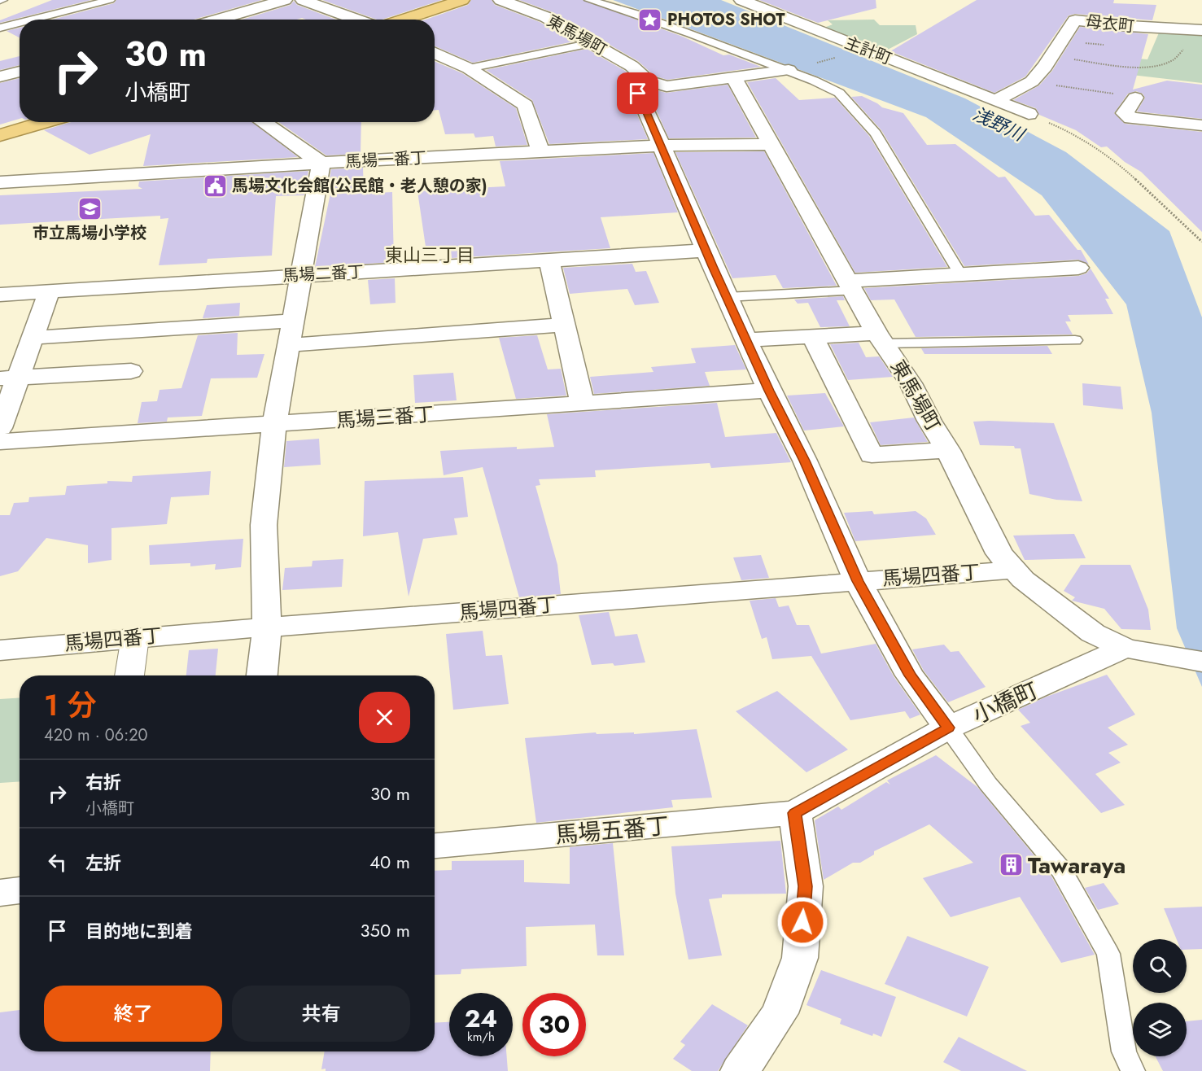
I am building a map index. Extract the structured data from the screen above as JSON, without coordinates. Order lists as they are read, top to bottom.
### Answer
{
  "streets": {
    "street": [
      "母衣町",
      "東馬場町",
      "主計町",
      "馬場一番丁",
      "馬場二番丁",
      "馬場三番丁",
      "馬場四番丁",
      "小橋町",
      "馬場五番丁"
    ]
  },
  "crossings": [
    ["母衣町", "主計町"],
    ["東馬場町", "馬場一番丁"],
    ["東馬場町", "馬場四番丁"],
    ["東馬場町", "小橋町"],
    ["小橋町", "馬場五番丁"]
  ],
  "districts": ["東山三丁目"],
  "water": ["浅野川"],
  "places": {
    "place": ["PHOTOS SHOT"],
    "public building": ["馬場文化会館(公民館・老人憩の家)"],
    "school or university": ["市立馬場小学校"],
    "building": ["Tawaraya"]
  },
  "page": {
    "turn": ["30 m", "小橋町"],
    "heading": ["1 分", "420 m · 06:20"],
    "list": [
      {
        "name": "右折",
        "note": "小橋町",
        "value": "30 m"
      },
      {
        "name": "左折",
        "value": "40 m"
      },
      {
        "name": "目的地に到着",
        "value": "350 m"
      }
    ],
    "buttons": ["終了", "共有"],
    "speed": "24 km/h",
    "limit": "30"
  }
}
